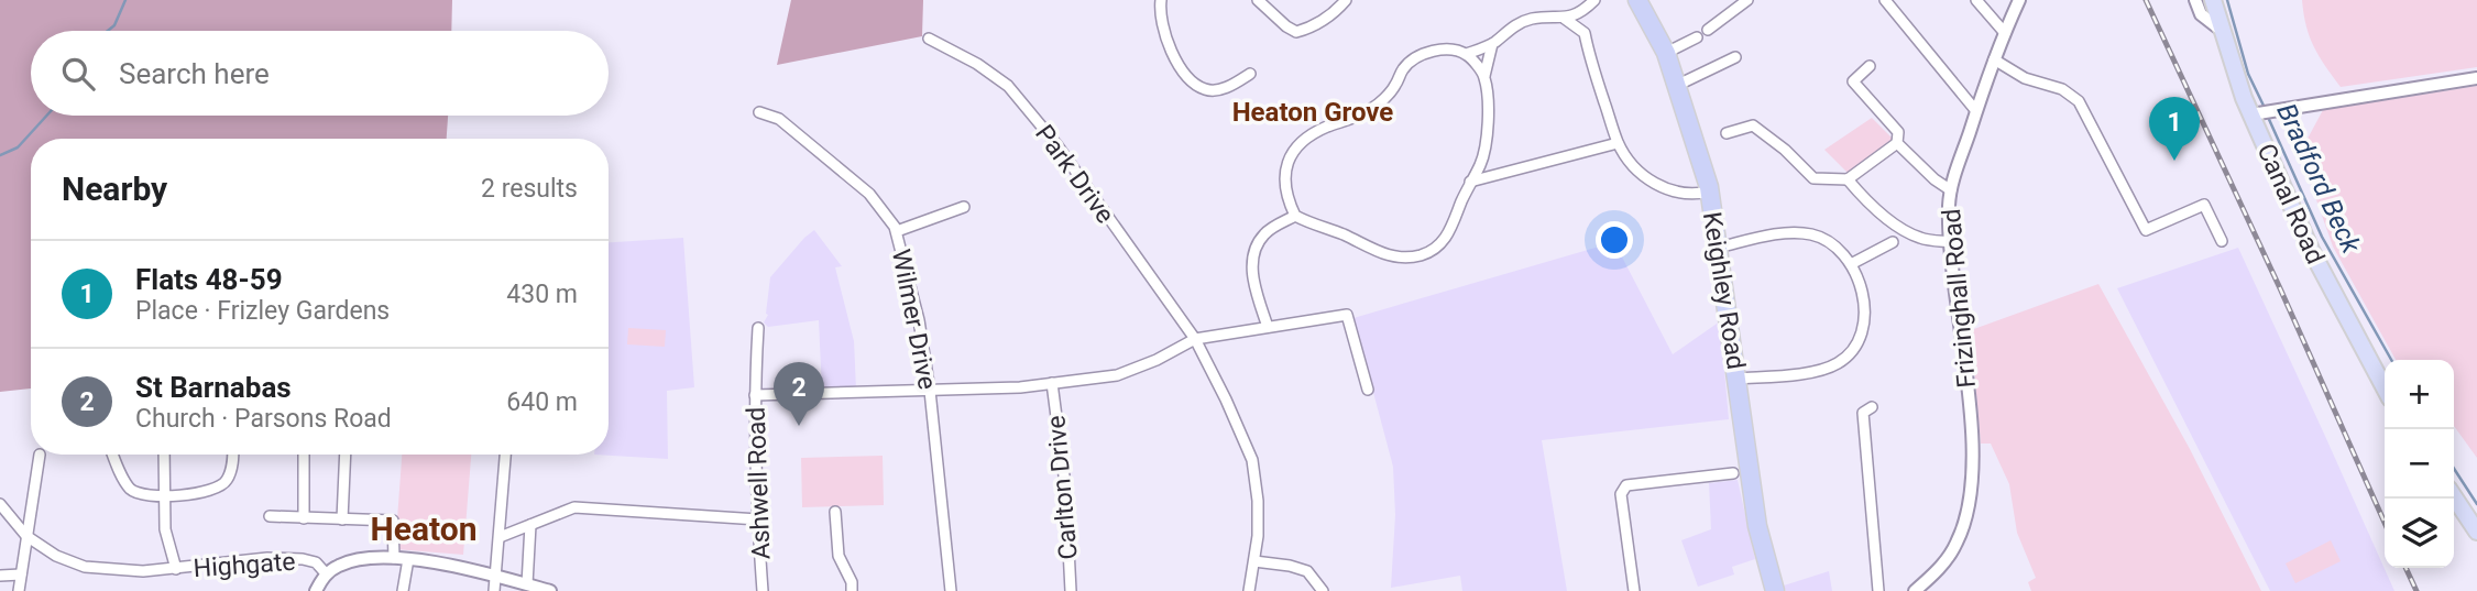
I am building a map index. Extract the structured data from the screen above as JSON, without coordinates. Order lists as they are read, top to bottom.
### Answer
{
  "streets": {
    "highway": ["Keighley Road"],
    "main road": ["Canal Road"],
    "street": [
      "Park Drive",
      "Frizinghall Road",
      "Wilmer Drive",
      "Ashwell Road",
      "Carlton Drive",
      "Highgate"
    ]
  },
  "districts": ["Heaton Grove", "Heaton"],
  "water": ["Bradford Beck"],
  "page": {
    "search": "Search here",
    "pins": ["1", "2"],
    "heading": ["Nearby", "2 results"],
    "list": [
      {
        "mark": "1",
        "name": "Flats 48-59",
        "note": "Place · Frizley Gardens",
        "value": "430 m"
      },
      {
        "mark": "2",
        "name": "St Barnabas",
        "note": "Church · Parsons Road",
        "value": "640 m"
      }
    ],
    "map_buttons": ["+", "−"]
  }
}
